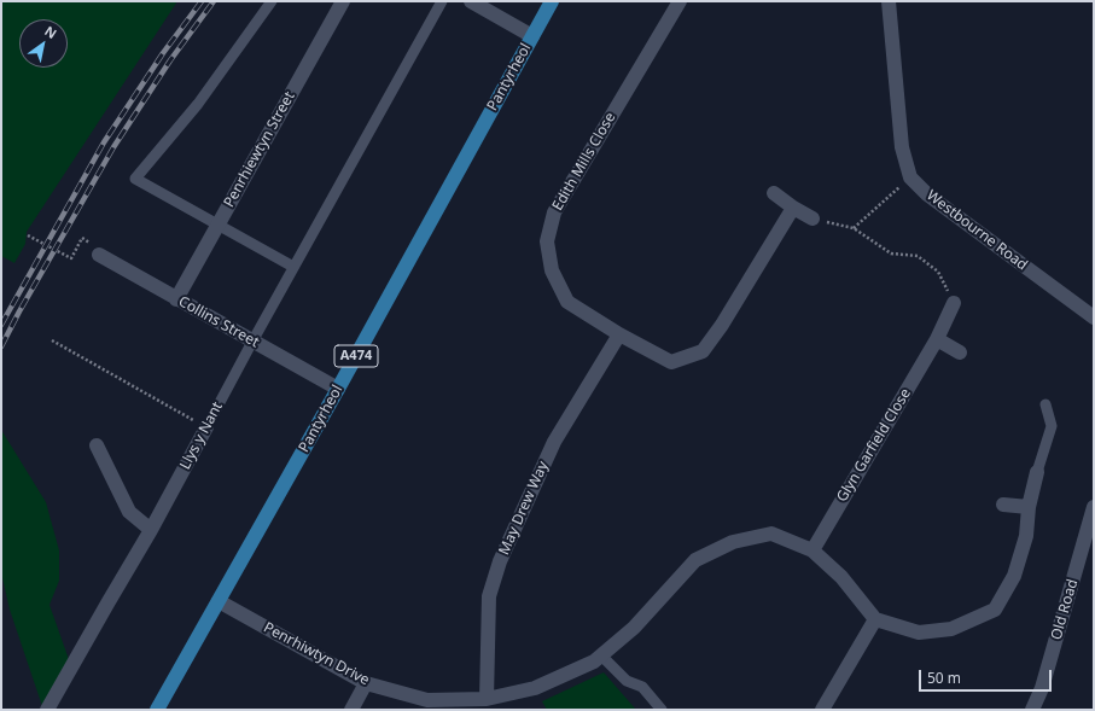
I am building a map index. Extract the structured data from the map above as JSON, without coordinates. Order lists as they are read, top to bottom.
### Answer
{
  "streets": {
    "main road": ["Pantyrheol", "A474"],
    "street": [
      "Penrhiewtyn Street",
      "Edith Mills Close",
      "Westbourne Road",
      "Collins Street",
      "Llys y Nant",
      "Glyn Garfield Close",
      "May Drew Way",
      "Old Road",
      "Penrhiwtyn Drive"
    ]
  },
  "crossings": [
    ["Pantyrheol", "Collins Street"],
    ["Pantyrheol", "Penrhiwtyn Drive"],
    ["Penrhiewtyn Street", "Collins Street"],
    ["Edith Mills Close", "May Drew Way"],
    ["Collins Street", "Llys y Nant"],
    ["Glyn Garfield Close", "Penrhiwtyn Drive"],
    ["May Drew Way", "Penrhiwtyn Drive"]
  ],
  "scale_bar": "50 m",
  "north": "top right"
}
